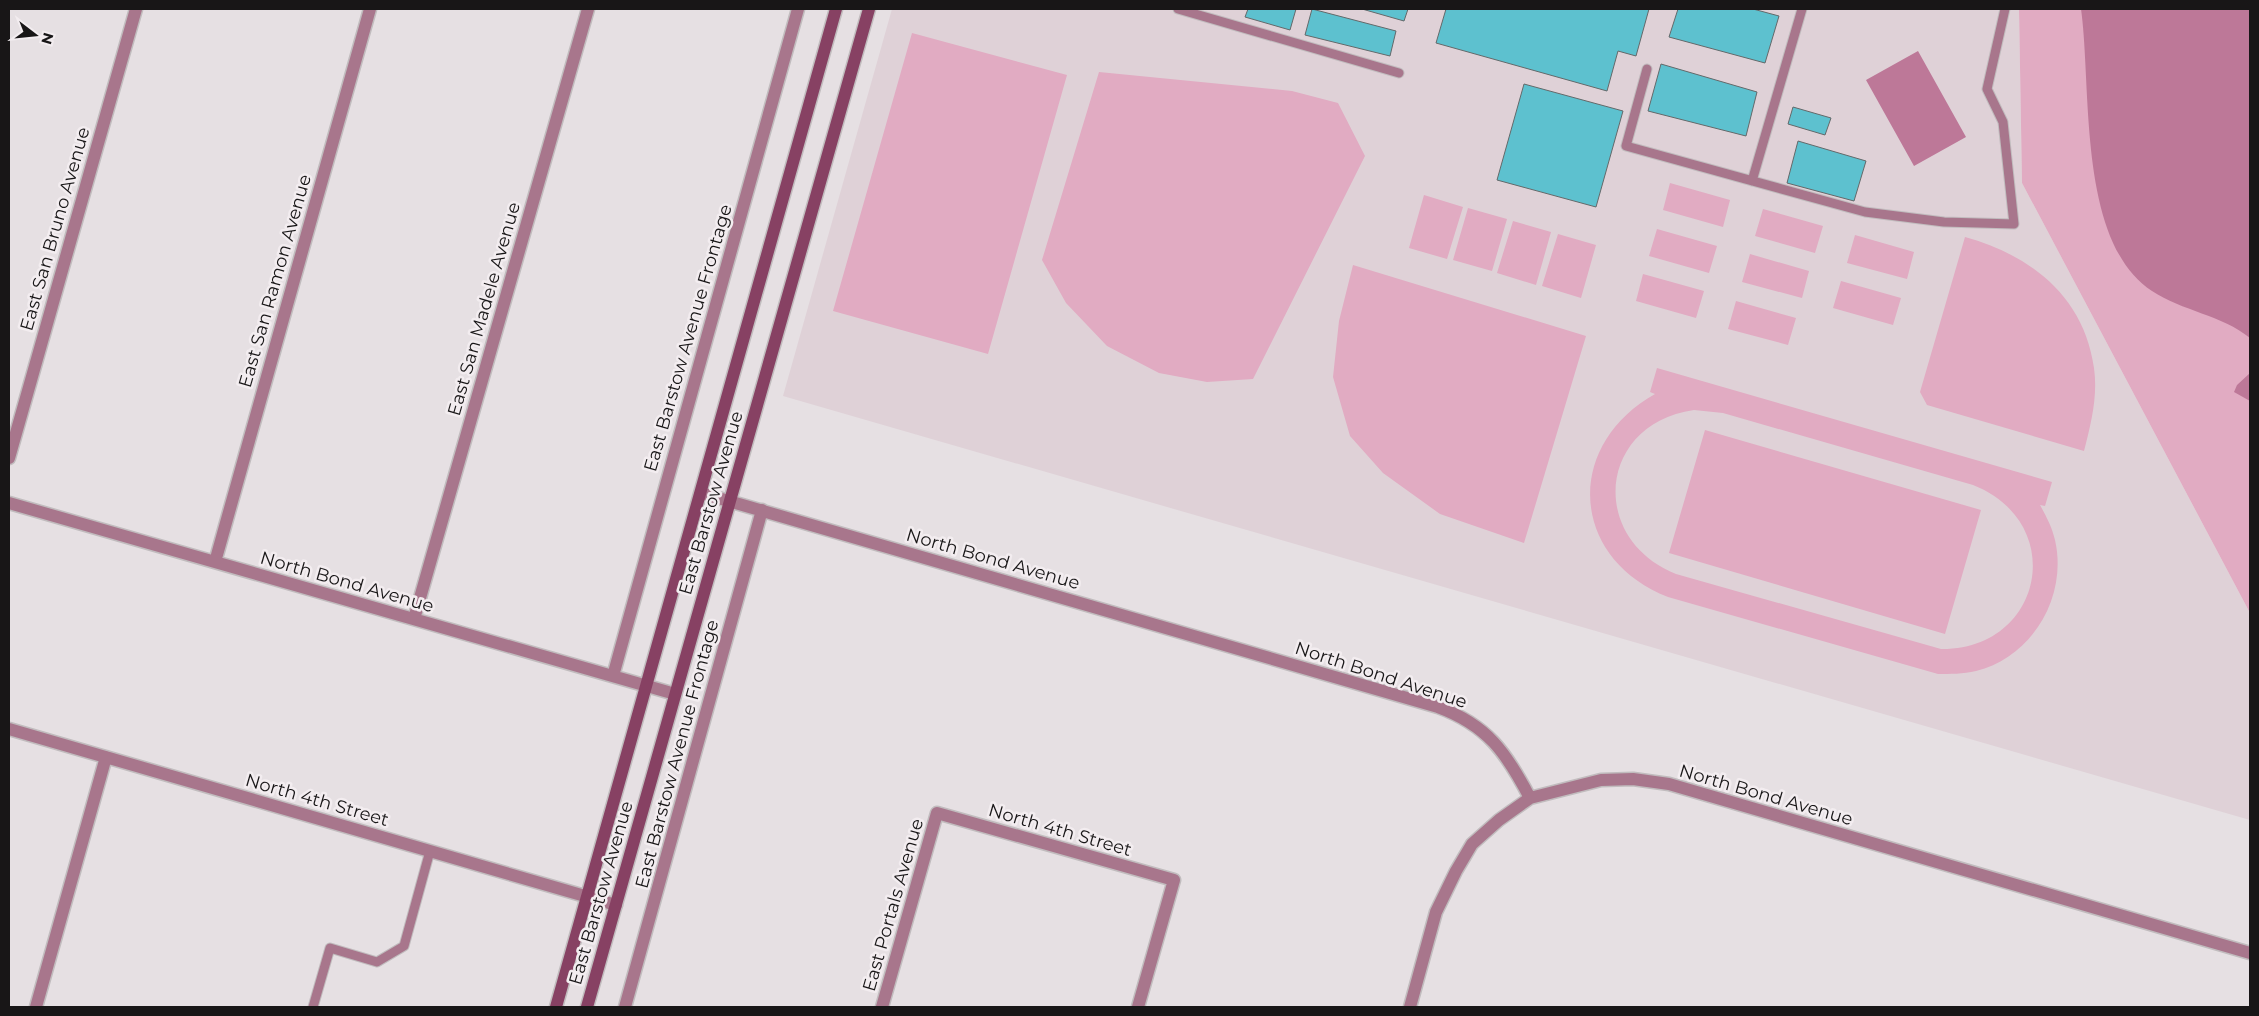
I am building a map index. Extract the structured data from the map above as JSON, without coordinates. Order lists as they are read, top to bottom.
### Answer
{
  "streets": {
    "main road": ["East Barstow Avenue"],
    "street": [
      "East San Bruno Avenue",
      "East San Ramon Avenue",
      "East San Madele Avenue",
      "East Barstow Avenue Frontage",
      "North Bond Avenue",
      "North 4th Street",
      "East Portals Avenue"
    ]
  },
  "crossings": [
    ["East San Ramon Avenue", "North Bond Avenue"],
    ["East San Madele Avenue", "North Bond Avenue"],
    ["East Barstow Avenue Frontage", "North Bond Avenue"],
    ["East Barstow Avenue", "North Bond Avenue"],
    ["East Barstow Avenue", "North 4th Street"],
    ["North 4th Street", "East Portals Avenue"]
  ],
  "north": "right"
}
